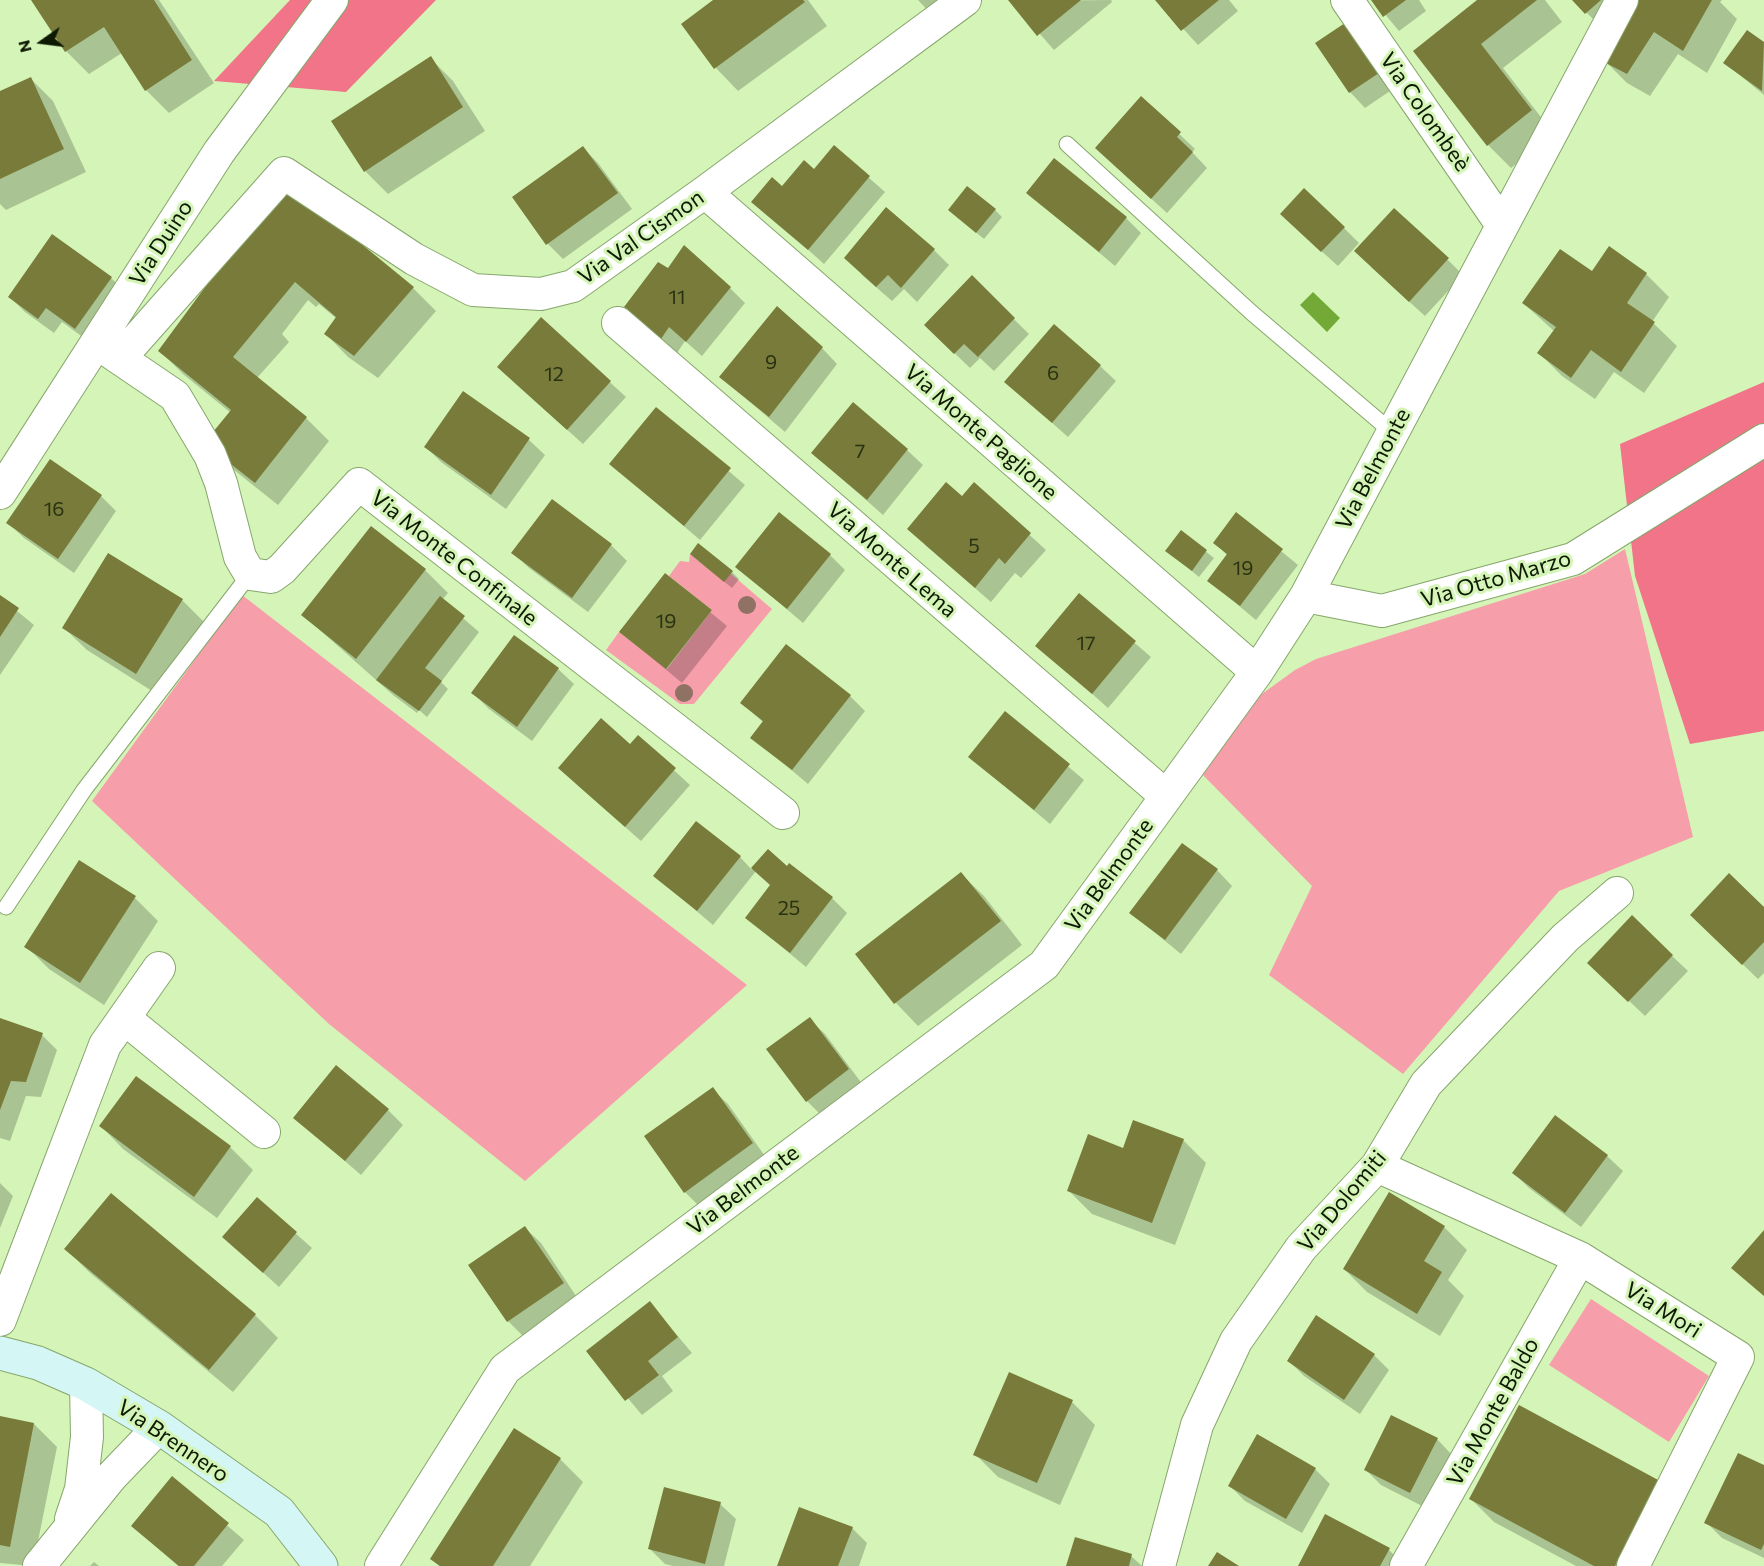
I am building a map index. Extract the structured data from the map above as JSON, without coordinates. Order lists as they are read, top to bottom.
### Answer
{
  "streets": {
    "street": [
      "Via Colombeè",
      "Via Val Cismon",
      "Via Duino",
      "Via Monte Paglione",
      "Via Belmonte",
      "Via Monte Confinale",
      "Via Monte Lema",
      "Via Otto Marzo",
      "Via Dolomiti",
      "Via Mori",
      "Via Monte Baldo",
      "Via Brennero"
    ]
  },
  "crossings": [
    ["Via Colombeè", "Via Belmonte"],
    ["Via Val Cismon", "Via Duino"],
    ["Via Val Cismon", "Via Monte Paglione"],
    ["Via Monte Paglione", "Via Belmonte"],
    ["Via Belmonte", "Via Monte Lema"],
    ["Via Belmonte", "Via Otto Marzo"],
    ["Via Dolomiti", "Via Mori"],
    ["Via Mori", "Via Monte Baldo"]
  ],
  "house_numbers": [
    "11",
    "9",
    "6",
    "12",
    "7",
    "16",
    "5",
    "19",
    "19",
    "17",
    "25"
  ],
  "north": "left"
}
